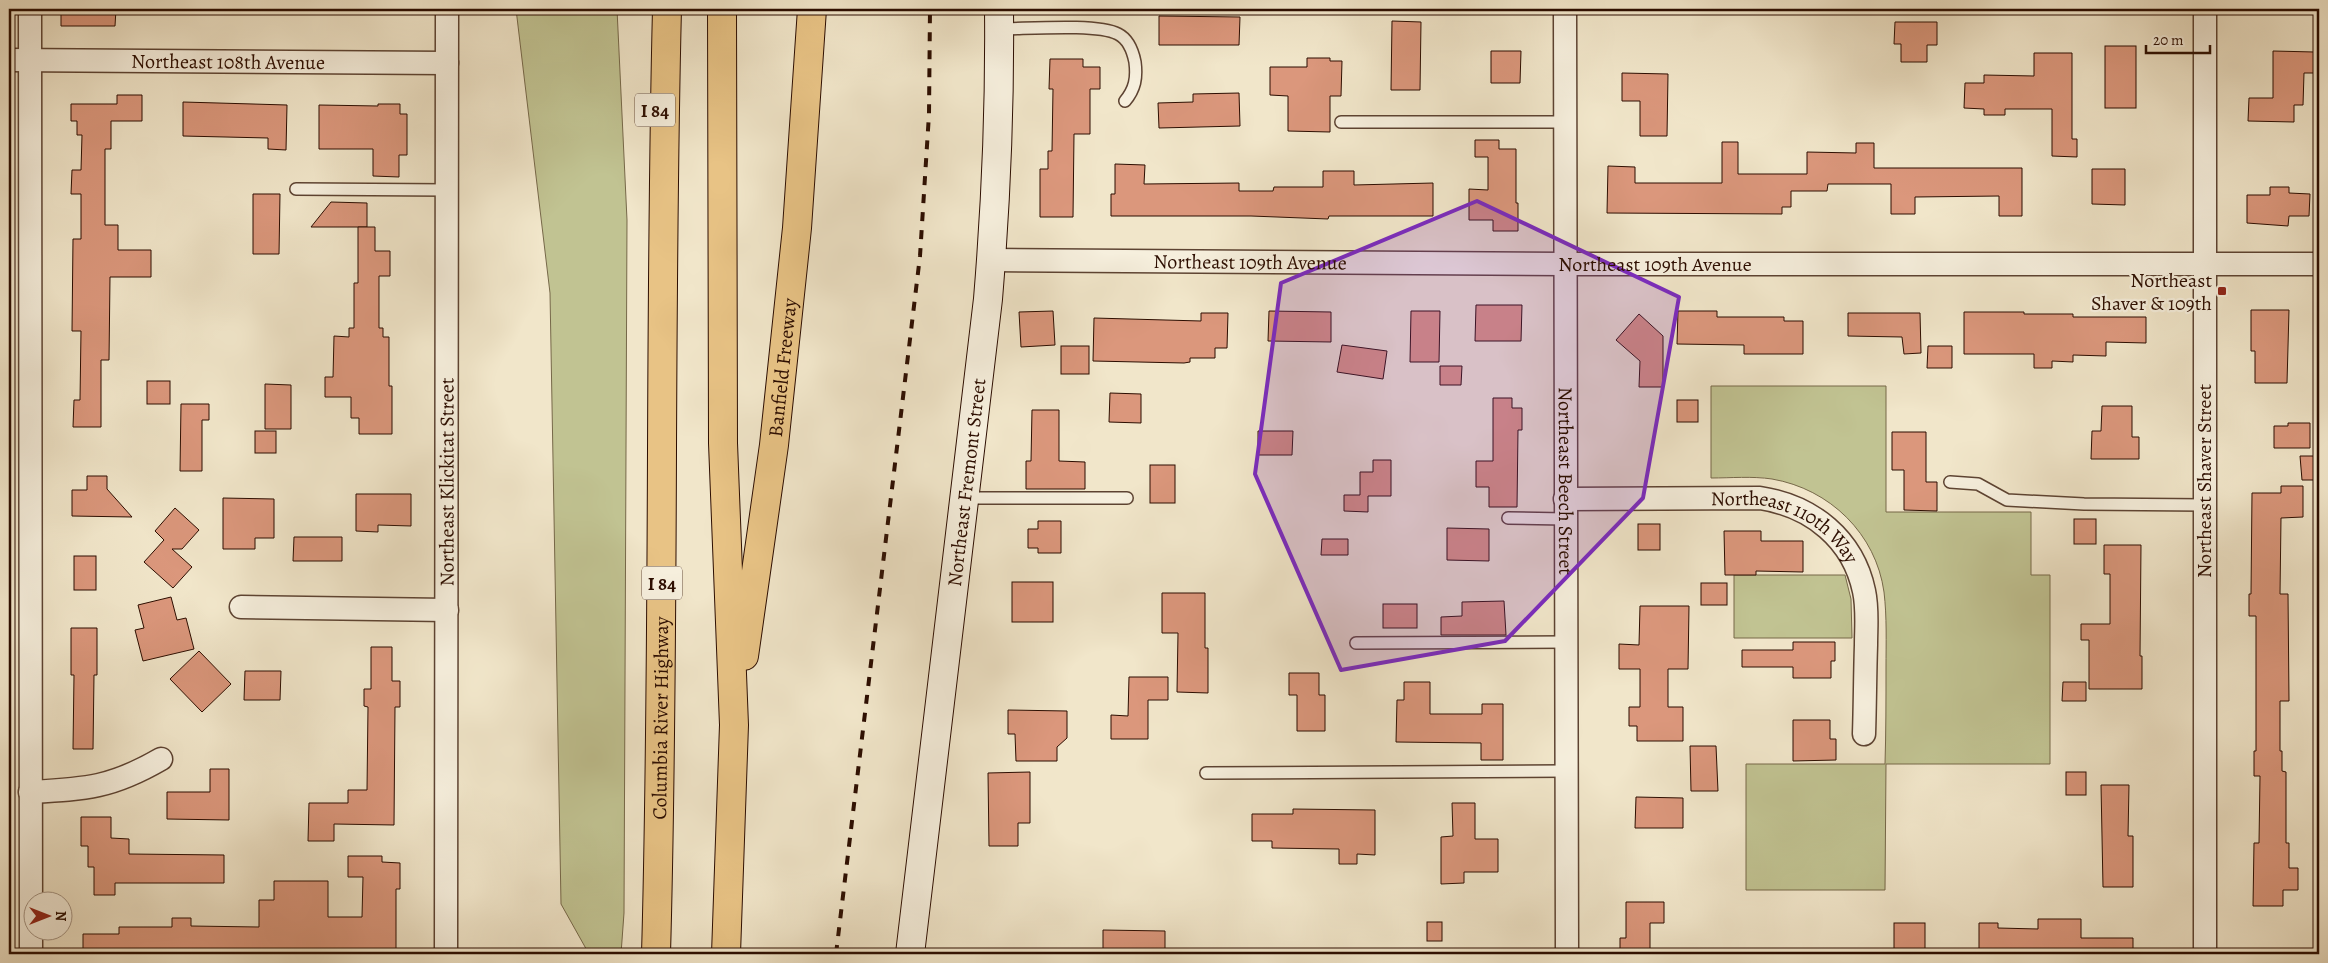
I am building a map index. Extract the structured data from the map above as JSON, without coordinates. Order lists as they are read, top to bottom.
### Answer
{
  "streets": {
    "highway": ["I 84", "Banfield Freeway", "Columbia River Highway"],
    "main road": ["Northeast Fremont Street"],
    "street": [
      "Northeast 108th Avenue",
      "Northeast 109th Avenue",
      "Northeast Shaver Street",
      "Northeast Klickitat Street",
      "Northeast Beech Street",
      "Northeast 110th Way"
    ]
  },
  "crossings": [
    ["Northeast 108th Avenue", "Northeast Klickitat Street"],
    ["I 84", "Columbia River Highway"],
    ["Northeast 109th Avenue", "Northeast Shaver Street"],
    ["Northeast 109th Avenue", "Northeast Fremont Street"],
    ["Northeast 109th Avenue", "Northeast Beech Street"],
    ["Northeast Beech Street", "Northeast 110th Way"]
  ],
  "places": {
    "transit": ["Northeast Shaver & 109th"]
  },
  "scale_bar": "20 m",
  "north": "right"
}
